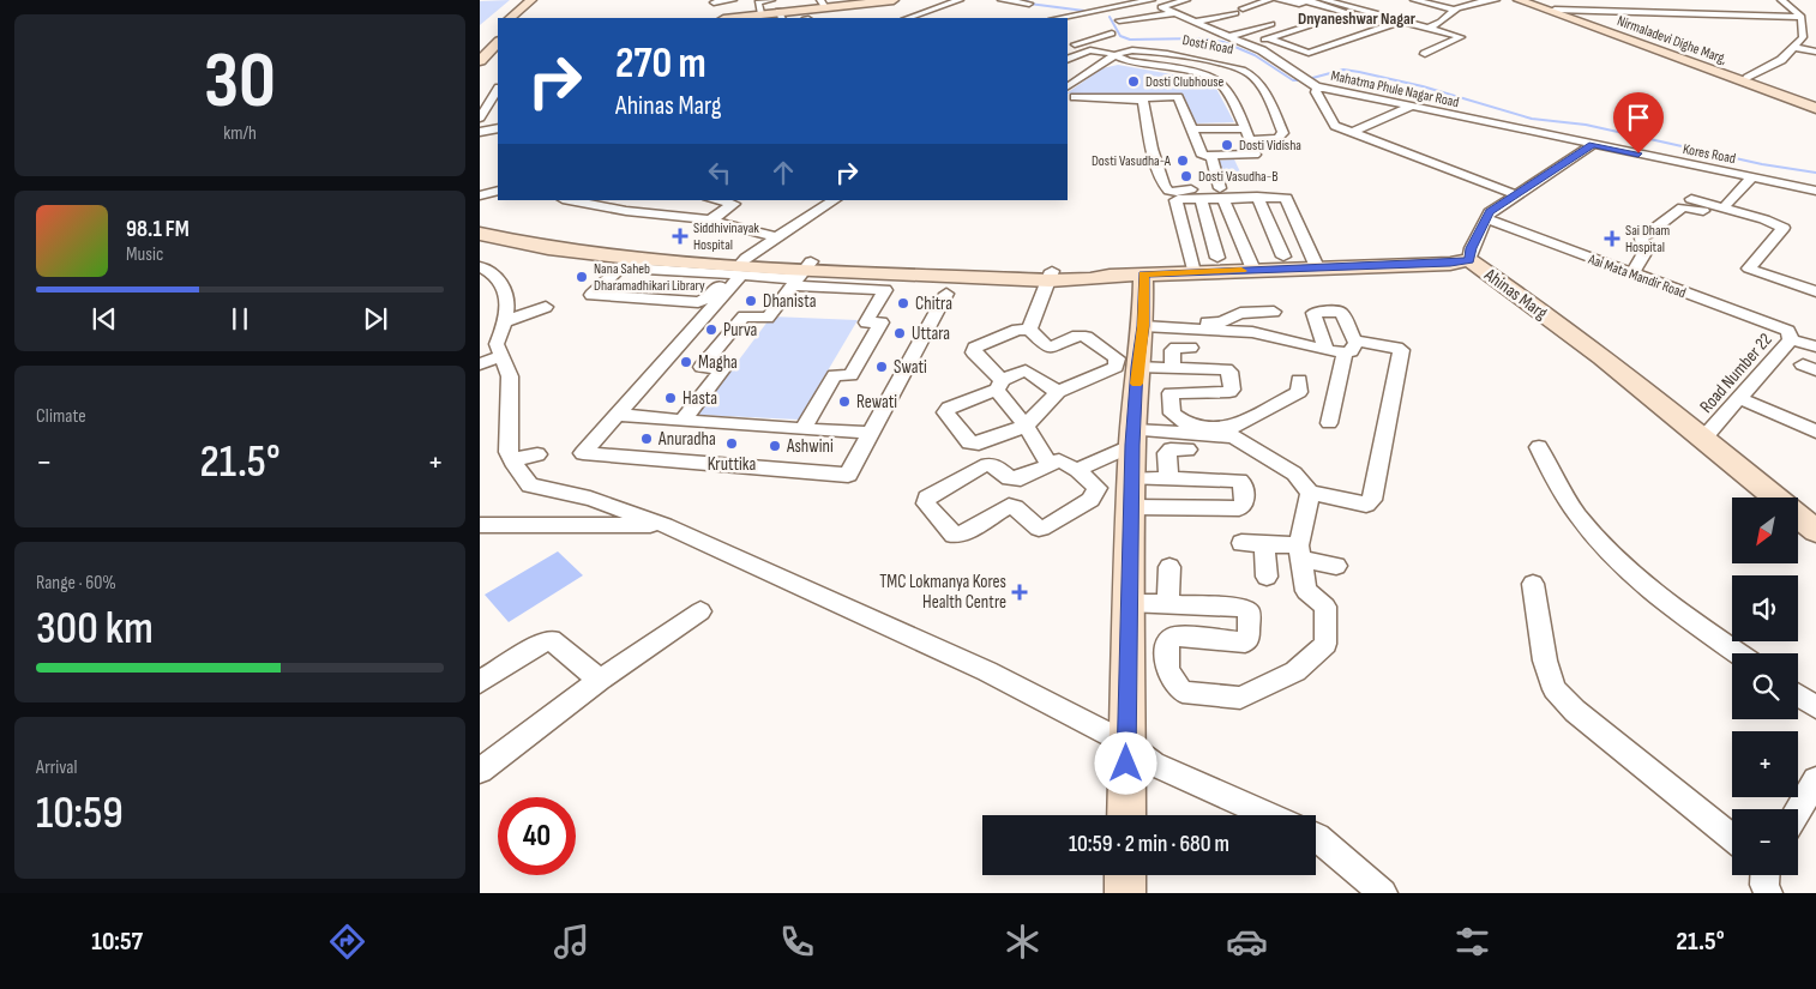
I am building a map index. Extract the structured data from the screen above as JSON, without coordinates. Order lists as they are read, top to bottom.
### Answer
{
  "streets": {
    "street": [
      "Nirmaladevi Dighe Marg,",
      "Dosti Road",
      "Mahatma Phule Nagar Road",
      "Kores Road",
      "Aai Mata Mandir Road",
      "Ahinas Marg",
      "Road Number 22"
    ]
  },
  "crossings": [
    ["Mahatma Phule Nagar Road", "Kores Road"],
    ["Aai Mata Mandir Road", "Road Number 22"],
    ["Ahinas Marg", "Road Number 22"]
  ],
  "districts": ["Dnyaneshwar Nagar"],
  "places": {
    "other": [
      "Dosti Clubhouse",
      "Dosti Vidisha",
      "Dosti Vasudha-A",
      "Dosti Vasudha-B",
      "Nana Saheb Dharamadhikari Library",
      "Dhanista",
      "Chitra",
      "Purva",
      "Uttara",
      "Magha",
      "Swati",
      "Hasta",
      "Rewati",
      "Anuradha",
      "Kruttika",
      "Ashwini"
    ],
    "health": ["Siddhivinayak Hospital", "Sai Dham Hospital", "TMC Lokmanya Kores Health Centre"]
  },
  "north": "bottom left",
  "page": {
    "tile": [
      ["30", "km/h"],
      "Climate",
      ["Range · 60%", "300 km"],
      ["Arrival", "10:59"]
    ],
    "turn": ["270 m", "Ahinas Marg"],
    "song": ["98.1 FM", "Music"],
    "heat": ["−", "21.5°", "+"],
    "map_buttons": ["+", "−"],
    "limit": "40",
    "trip": "10:59 · 2 min · 680 m",
    "tabs": ["10:57", "21.5°"]
  }
}
